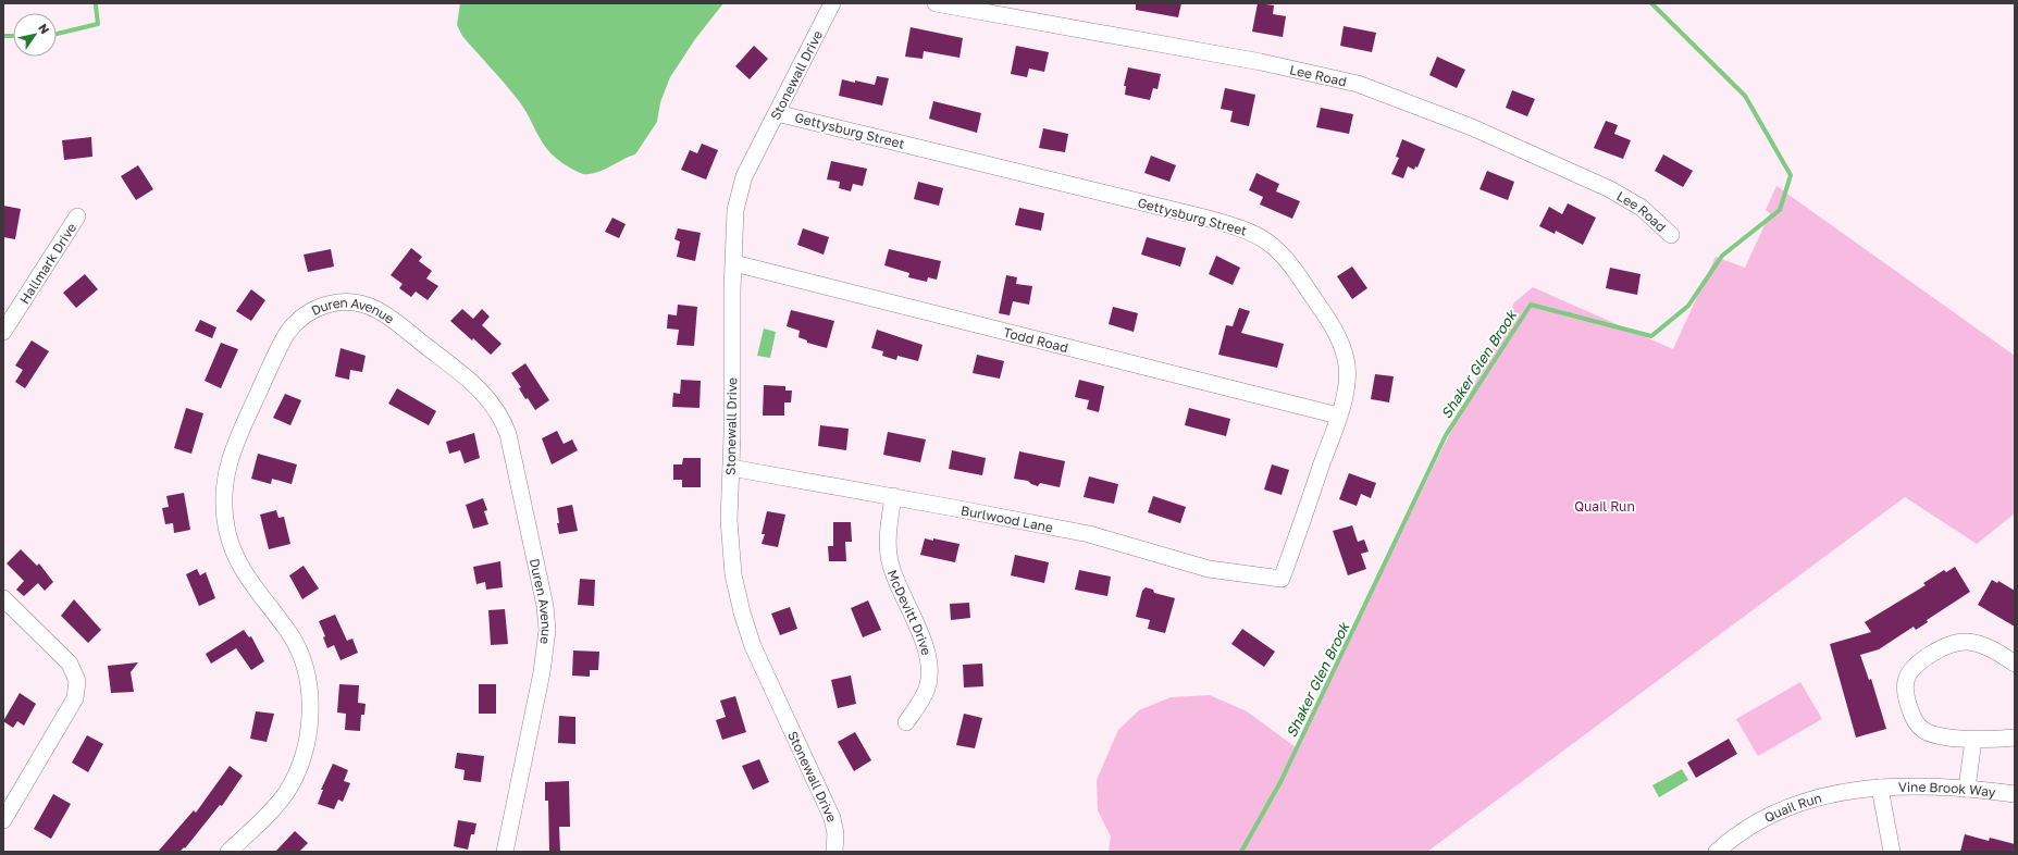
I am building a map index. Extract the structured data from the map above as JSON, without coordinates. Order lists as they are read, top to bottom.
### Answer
{
  "streets": {
    "street": [
      "Stonewall Drive",
      "Lee Road",
      "Gettysburg Street",
      "Hallmark Drive",
      "Duren Avenue",
      "Todd Road",
      "Burlwood Lane",
      "McDevitt Drive",
      "Vine Brook Way",
      "Quail Run"
    ]
  },
  "crossings": [
    ["Stonewall Drive", "Gettysburg Street"],
    ["Stonewall Drive", "Todd Road"],
    ["Stonewall Drive", "Burlwood Lane"],
    ["Gettysburg Street", "Todd Road"],
    ["Gettysburg Street", "Burlwood Lane"],
    ["Burlwood Lane", "McDevitt Drive"],
    ["Vine Brook Way", "Quail Run"]
  ],
  "water": ["Shaker Glen Brook"],
  "parks": ["Quail Run"],
  "north": "top right"
}
